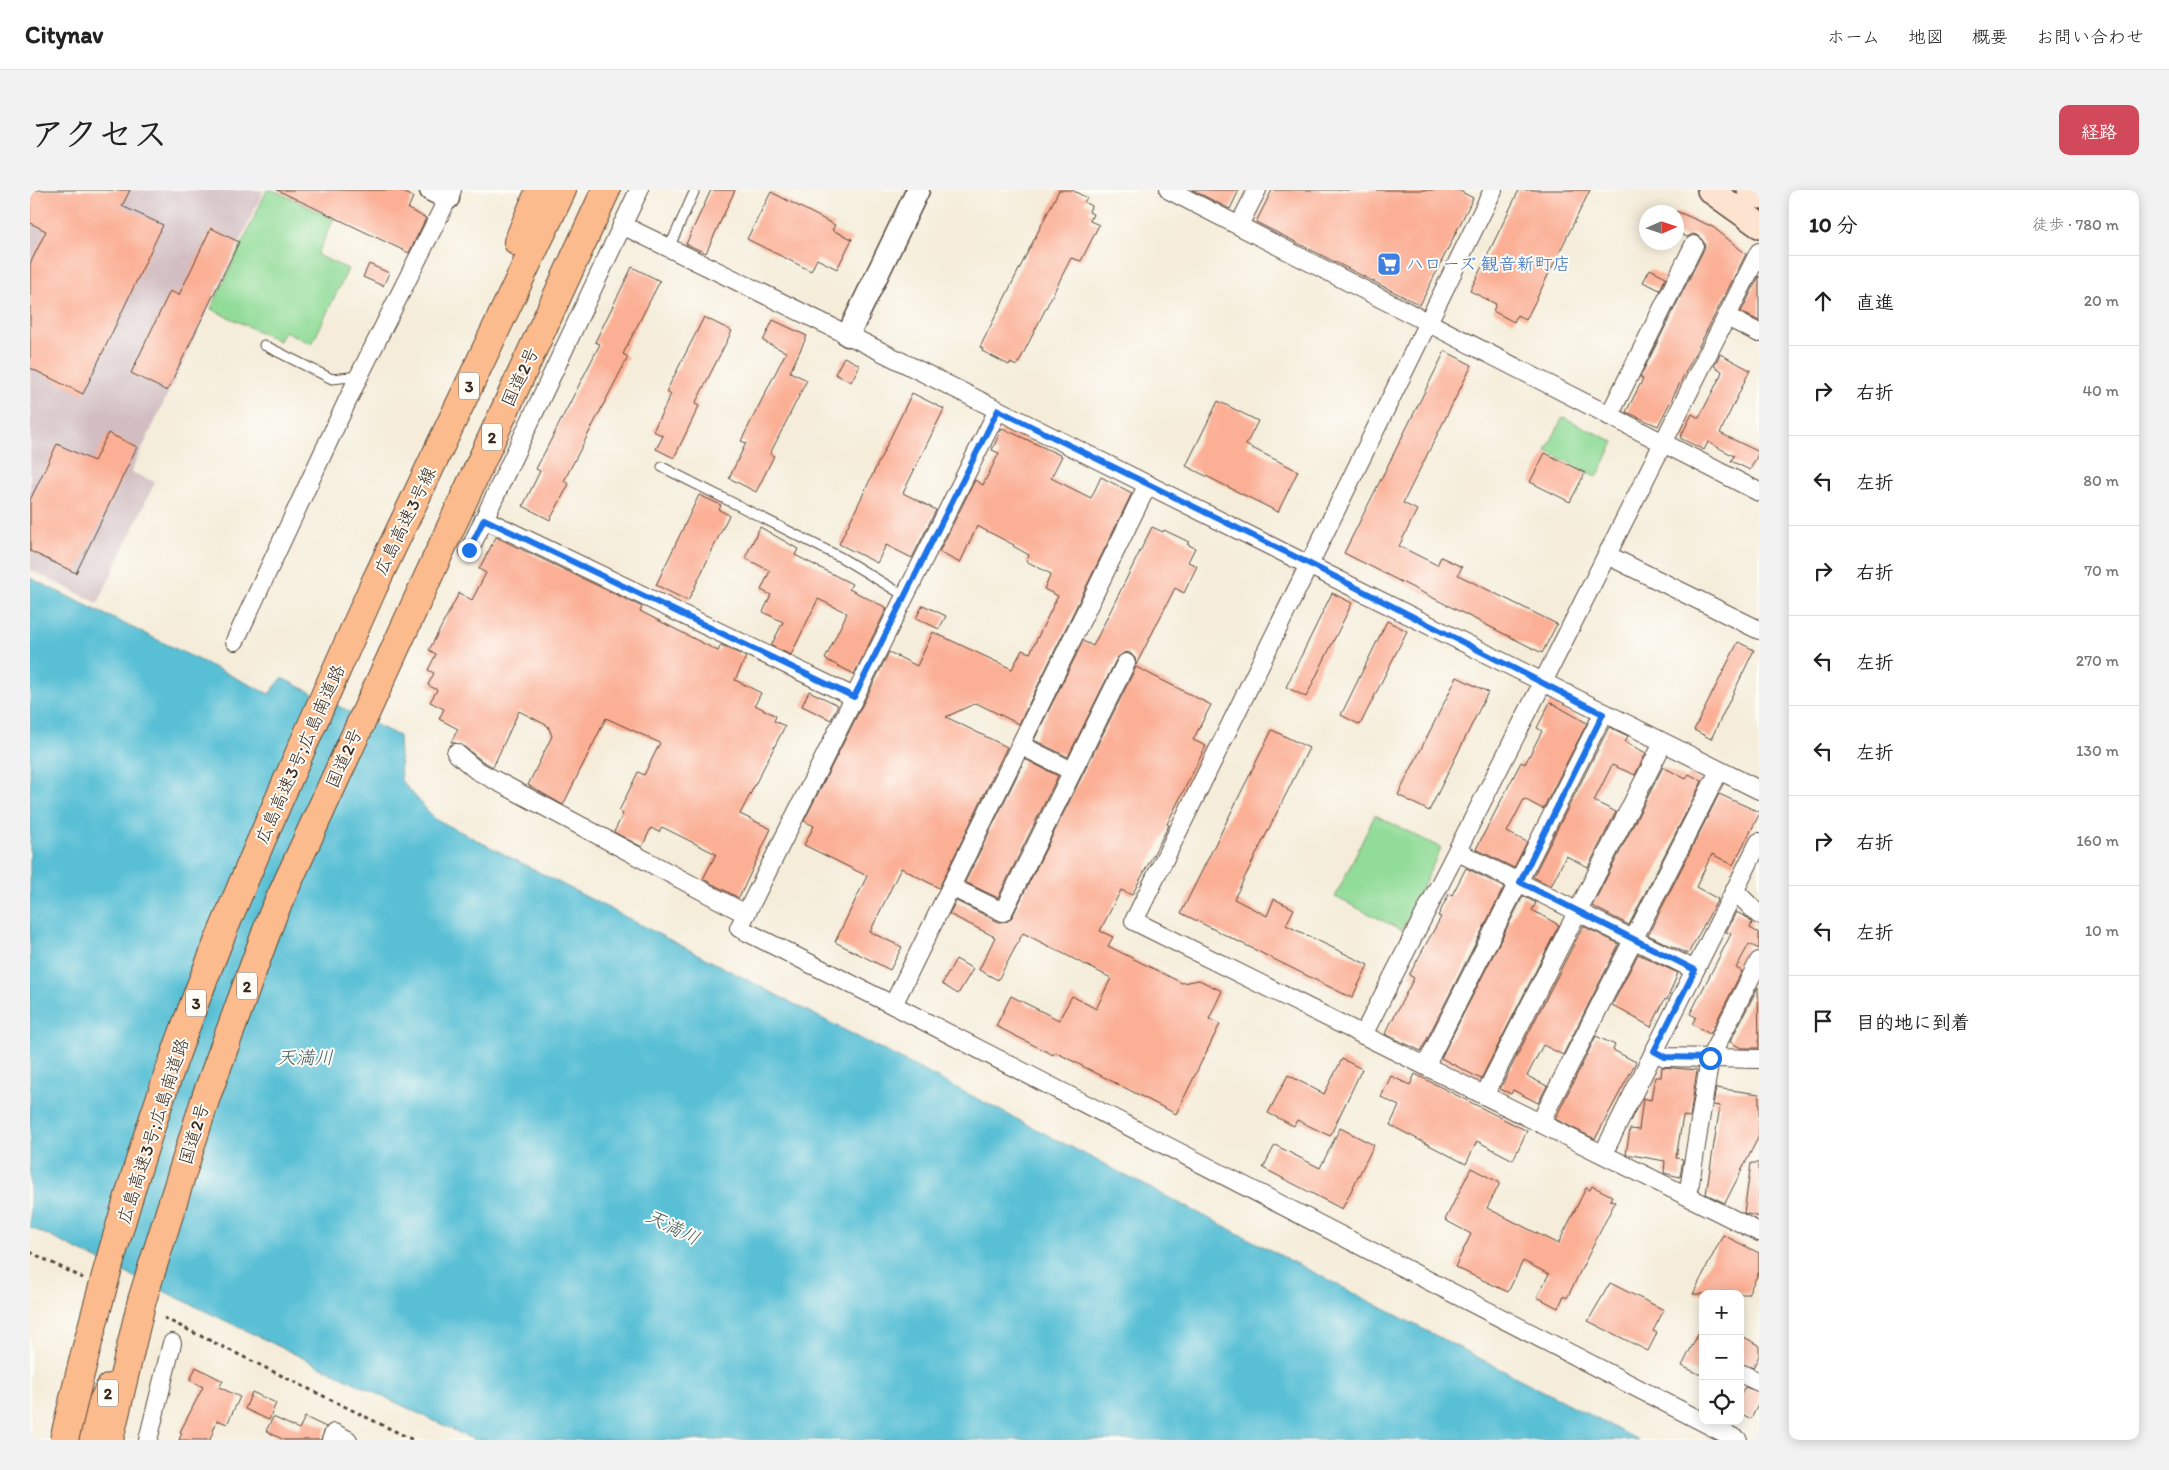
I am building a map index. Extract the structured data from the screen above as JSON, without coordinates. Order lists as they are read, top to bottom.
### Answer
{
  "streets": {
    "highway": [
      "国道2号",
      "3",
      "2",
      "広島高速3号線",
      "広島高速3号;広島南道路"
    ]
  },
  "crossings": [
    ["広島高速3号線", "広島高速3号;広島南道路"]
  ],
  "water": ["天満川"],
  "places": {
    "supermarket": ["ハローズ 観音新町店"]
  },
  "north": "right",
  "page": {
    "header": "Citynav",
    "nav": [
      "ホーム",
      "地図",
      "概要",
      "お問い合わせ"
    ],
    "title": "アクセス",
    "buttons": "経路",
    "heading": ["10 分", "徒歩 · 780 m"],
    "list": [
      ["直進", "20 m"],
      ["右折", "40 m"],
      ["左折", "80 m"],
      ["右折", "70 m"],
      ["左折", "270 m"],
      ["左折", "130 m"],
      ["右折", "160 m"],
      ["左折", "10 m"],
      "目的地に到着"
    ],
    "map_buttons": ["+", "−"]
  }
}
